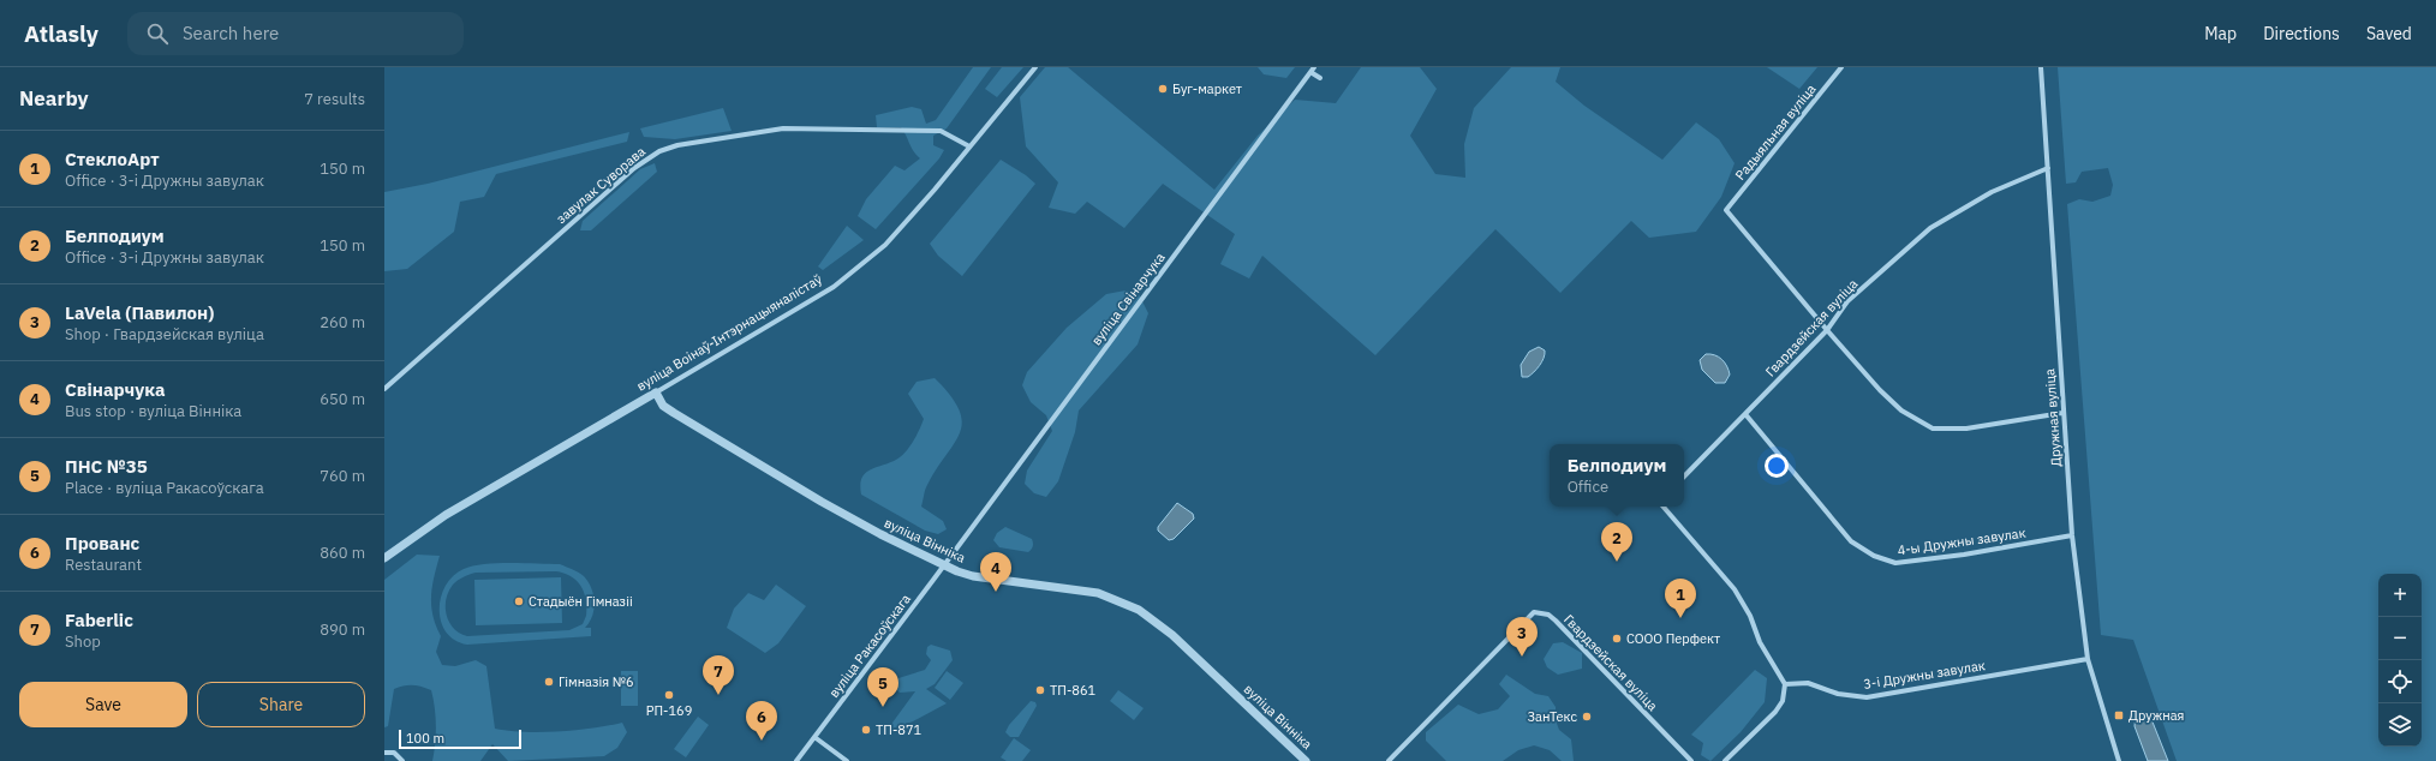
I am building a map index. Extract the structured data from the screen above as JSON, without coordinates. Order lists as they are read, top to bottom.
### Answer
{
  "streets": {
    "street": [
      "Радыяльная вуліца",
      "завулак Суворава",
      "вуліца Свінарчука",
      "Гвардзейская вуліца",
      "вуліца Воінаў-Інтэрнацыяналістаў",
      "Дружная вуліца",
      "вуліца Вінніка",
      "4-ы Дружны завулак",
      "вуліца Ракасоўскага",
      "3-і Дружны завулак"
    ]
  },
  "crossings": [
    ["Радыяльная вуліца", "Гвардзейская вуліца"],
    ["завулак Суворава", "вуліца Воінаў-Інтэрнацыяналістаў"],
    ["вуліца Свінарчука", "вуліца Ракасоўскага"],
    ["Гвардзейская вуліца", "Дружная вуліца"],
    ["Гвардзейская вуліца", "4-ы Дружны завулак"],
    ["вуліца Воінаў-Інтэрнацыяналістаў", "вуліца Вінніка"],
    ["Дружная вуліца", "4-ы Дружны завулак"],
    ["Дружная вуліца", "3-і Дружны завулак"],
    ["вуліца Вінніка", "вуліца Ракасоўскага"]
  ],
  "places": {
    "other": [
      "Буг-маркет",
      "Стадыён Гімназіі",
      "СООО Перфект",
      "Гімназія №6",
      "ТП-861",
      "РП-169",
      "ЗанТекс",
      "ТП-871"
    ],
    "transit": ["Дружная"]
  },
  "scale_bar": "100 m",
  "page": {
    "header": "Atlasly",
    "search": "Search here",
    "nav": ["Map", "Directions", "Saved"],
    "heading": ["Nearby", "7 results"],
    "list": [
      {
        "mark": "1",
        "name": "СтеклоАрт",
        "note": "Office · 3-і Дружны завулак",
        "value": "150 m"
      },
      {
        "mark": "2",
        "name": "Белподиум",
        "note": "Office · 3-і Дружны завулак",
        "value": "150 m"
      },
      {
        "mark": "3",
        "name": "LaVela (Павилон)",
        "note": "Shop · Гвардзейская вуліца",
        "value": "260 m"
      },
      {
        "mark": "4",
        "name": "Свінарчука",
        "note": "Bus stop · вуліца Вінніка",
        "value": "650 m"
      },
      {
        "mark": "5",
        "name": "ПНС №35",
        "note": "Place · вуліца Ракасоўскага",
        "value": "760 m"
      },
      {
        "mark": "6",
        "name": "Прованс",
        "note": "Restaurant",
        "value": "860 m"
      },
      {
        "mark": "7",
        "name": "Faberlic",
        "note": "Shop",
        "value": "890 m"
      }
    ],
    "popup": ["Белподиум", "Office"],
    "pins": [
      "2",
      "4",
      "1",
      "3",
      "7",
      "5",
      "6"
    ],
    "map_buttons": ["+", "−"],
    "buttons": ["Save", "Share"],
    "scale": "100 m"
  }
}
